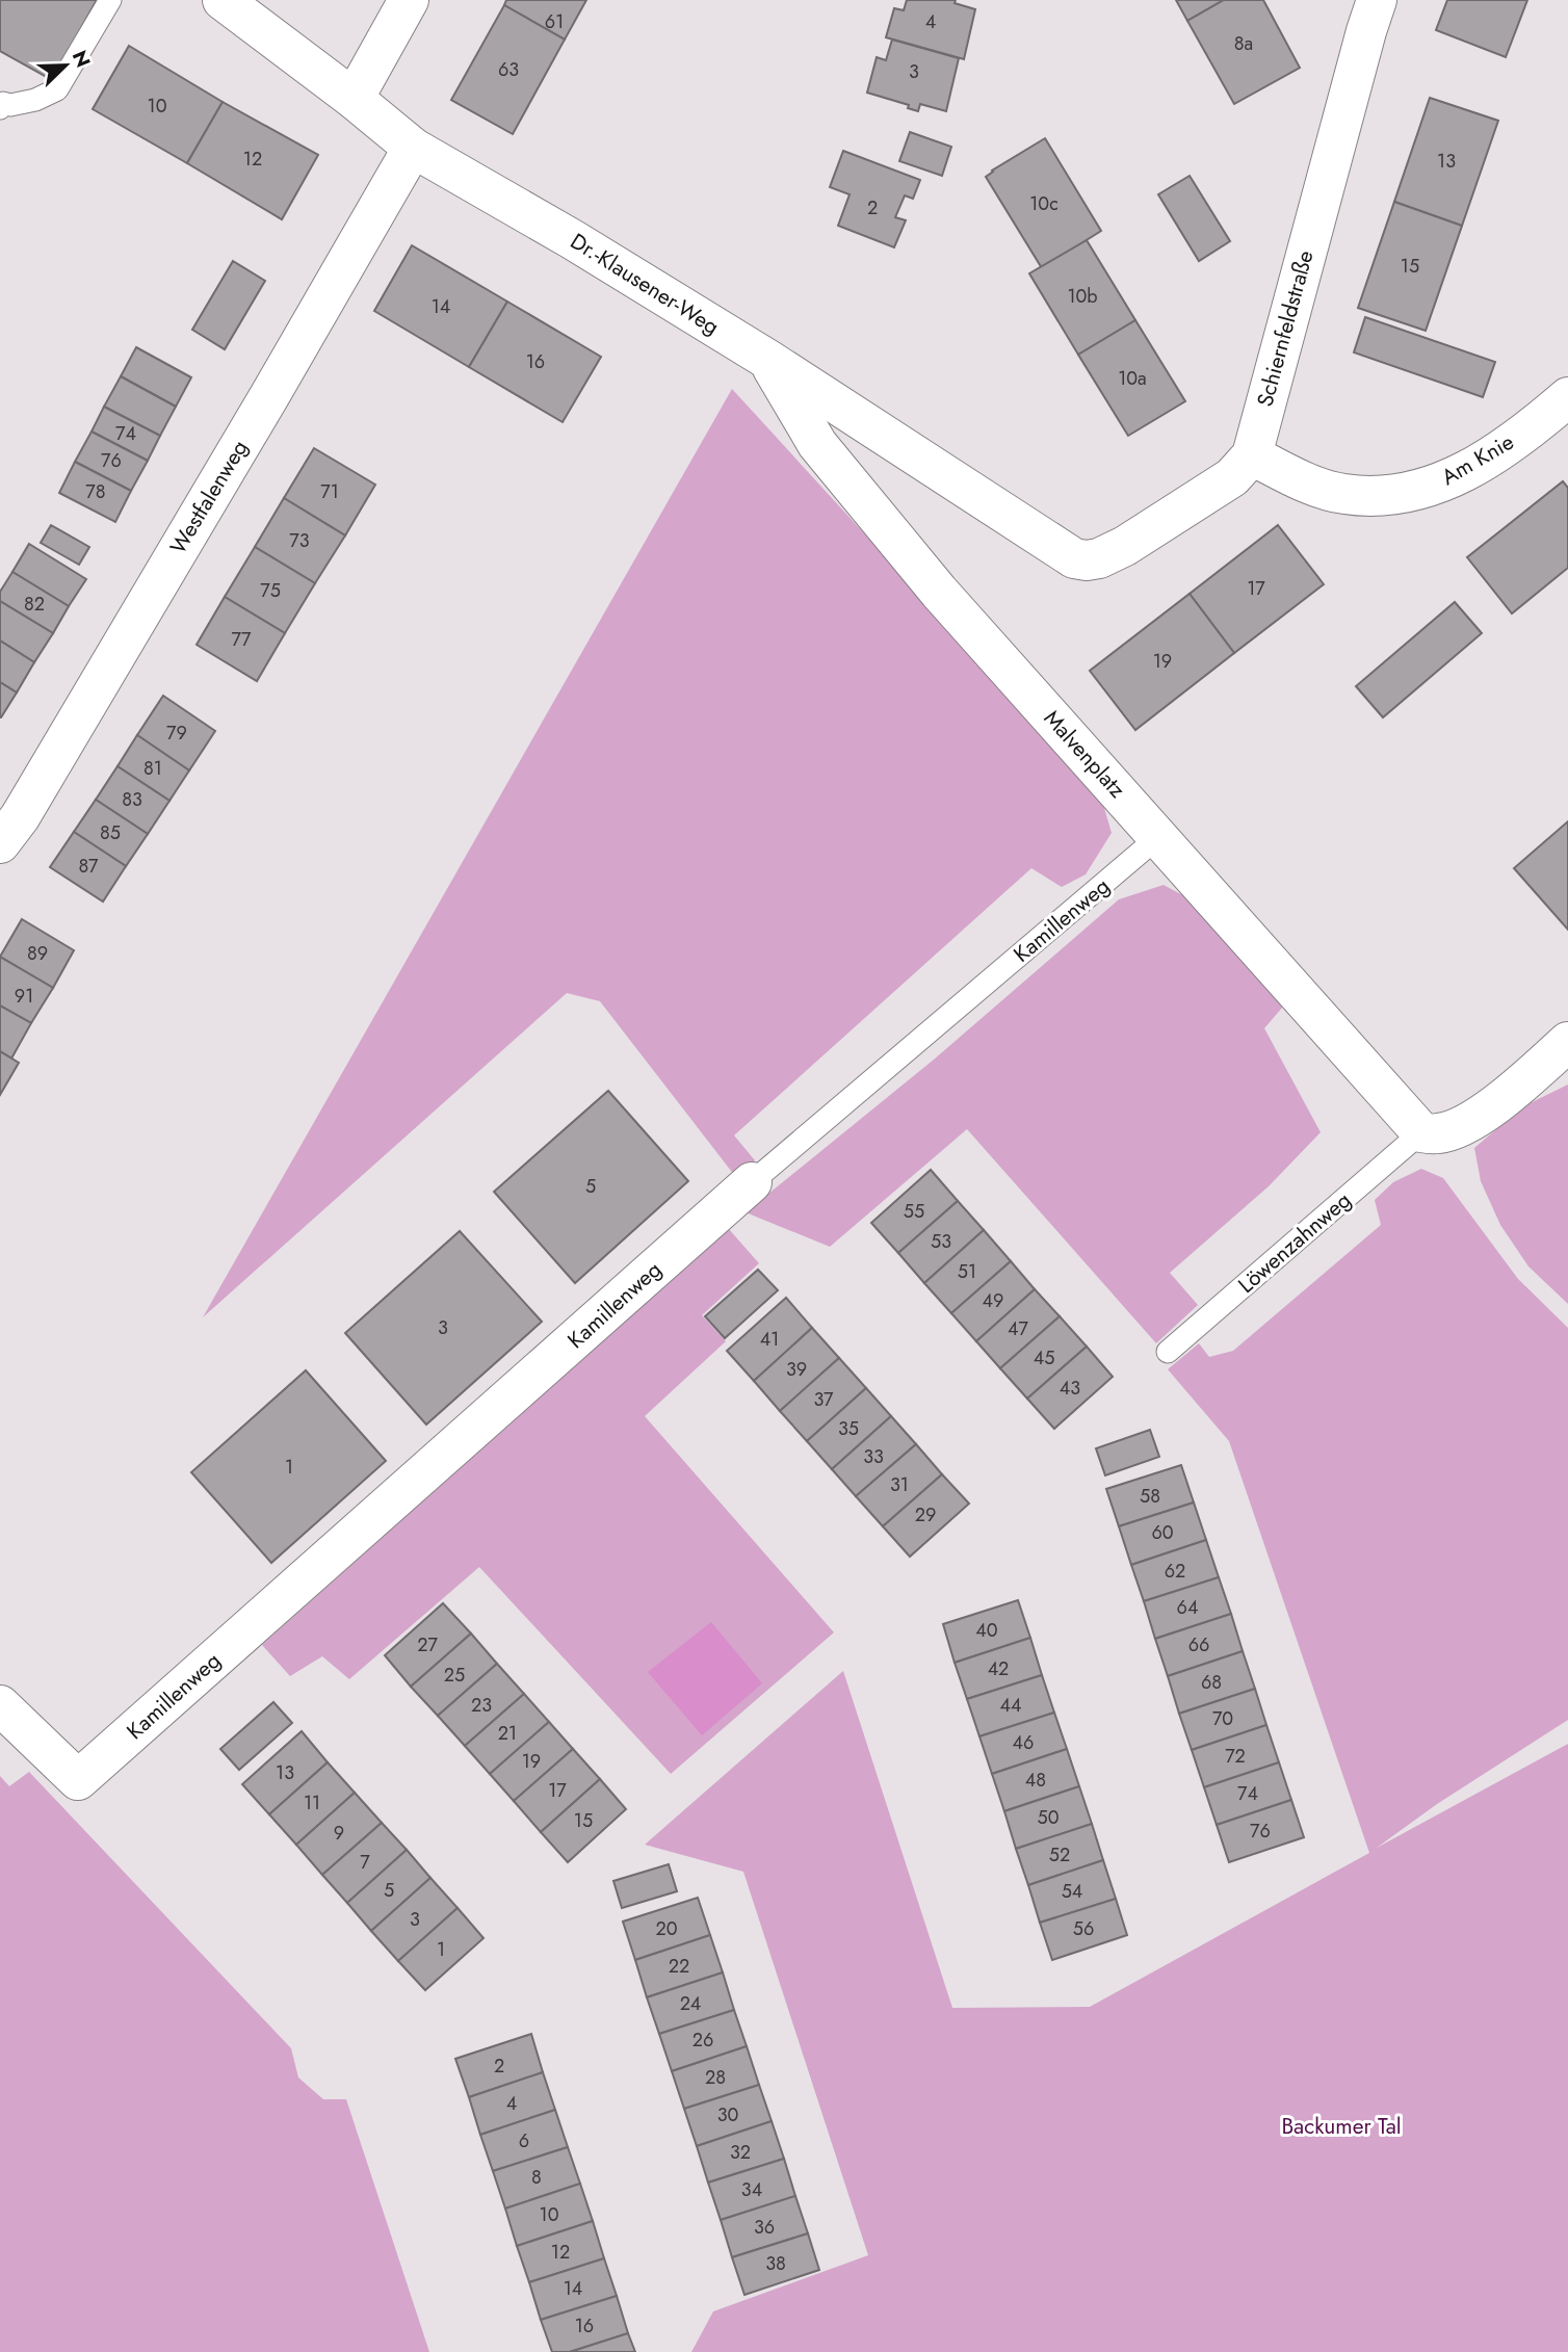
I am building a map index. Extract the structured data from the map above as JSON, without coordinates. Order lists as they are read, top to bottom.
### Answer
{
  "streets": {
    "street": [
      "Dr.-Klausener-Weg",
      "Schiernfeldstraße",
      "Am Knie",
      "Westfalenweg",
      "Malvenplatz",
      "Kamillenweg"
    ],
    "lane": ["Löwenzahnweg"]
  },
  "crossings": [
    ["Dr.-Klausener-Weg", "Schiernfeldstraße"],
    ["Dr.-Klausener-Weg", "Westfalenweg"],
    ["Dr.-Klausener-Weg", "Malvenplatz"],
    ["Schiernfeldstraße", "Am Knie"],
    ["Malvenplatz", "Kamillenweg"],
    ["Malvenplatz", "Löwenzahnweg"]
  ],
  "parks": ["Backumer Tal"],
  "house_numbers": [
    "61",
    "4",
    "8a",
    "63",
    "3",
    "10",
    "12",
    "13",
    "10c",
    "2",
    "15",
    "10b",
    "14",
    "16",
    "10a",
    "74",
    "76",
    "78",
    "71",
    "73",
    "17",
    "75",
    "82",
    "77",
    "19",
    "79",
    "81",
    "83",
    "85",
    "87",
    "89",
    "91",
    "5",
    "55",
    "53",
    "51",
    "49",
    "3",
    "47",
    "41",
    "45",
    "39",
    "43",
    "37",
    "35",
    "33",
    "1",
    "31",
    "58",
    "29",
    "60",
    "62",
    "64",
    "40",
    "27",
    "66",
    "42",
    "25",
    "68",
    "23",
    "44",
    "70",
    "21",
    "46",
    "72",
    "19",
    "13",
    "48",
    "17",
    "74",
    "11",
    "50",
    "15",
    "76",
    "9",
    "52",
    "7",
    "5",
    "54",
    "3",
    "20",
    "56",
    "1",
    "22",
    "24",
    "26",
    "2",
    "28",
    "4",
    "30",
    "6",
    "32",
    "8",
    "34",
    "10",
    "36",
    "12",
    "38",
    "14",
    "16"
  ],
  "north": "top right"
}
